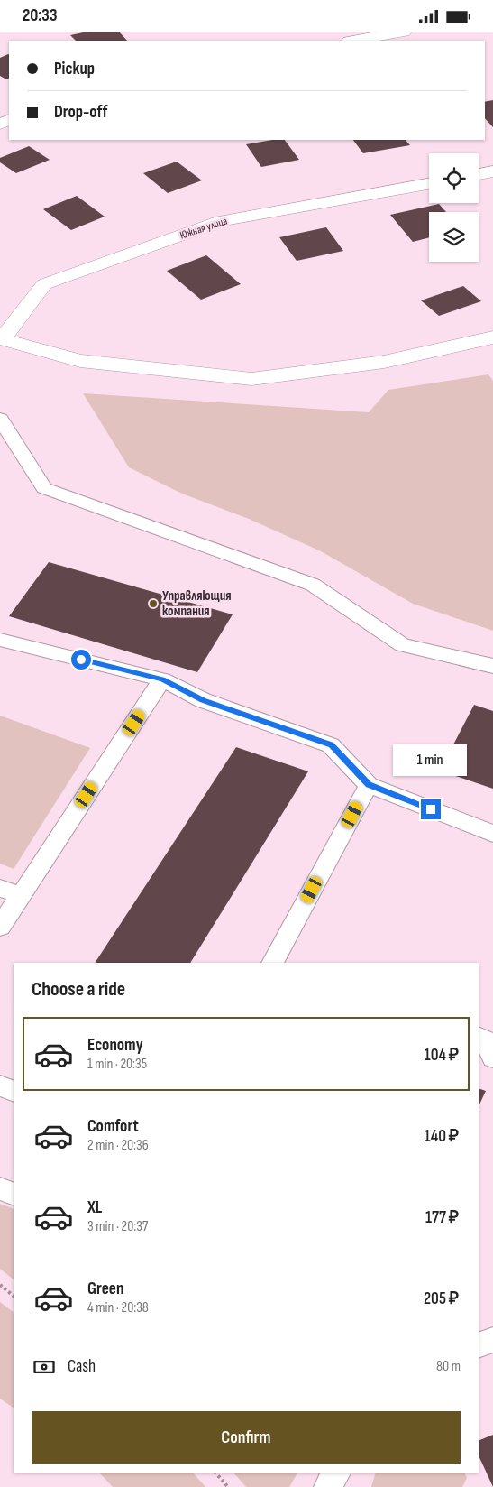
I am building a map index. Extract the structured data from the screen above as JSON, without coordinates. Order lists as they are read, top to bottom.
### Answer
{
  "streets": {
    "street": ["Южная улица"]
  },
  "places": ["Управляющия компания"],
  "page": {
    "status": "20:33",
    "banner": ["Pickup", "Drop-off"],
    "bubble": "1 min",
    "heading": "Choose a ride",
    "list": [
      {
        "name": "Economy",
        "note": "1 min · 20:35",
        "value": "104 ₽"
      },
      {
        "name": "Comfort",
        "note": "2 min · 20:36",
        "value": "140 ₽"
      },
      {
        "name": "XL",
        "note": "3 min · 20:37",
        "value": "177 ₽"
      },
      {
        "name": "Green",
        "note": "4 min · 20:38",
        "value": "205 ₽"
      }
    ],
    "pay": ["Cash", "80 m"],
    "buttons": "Confirm"
  }
}
